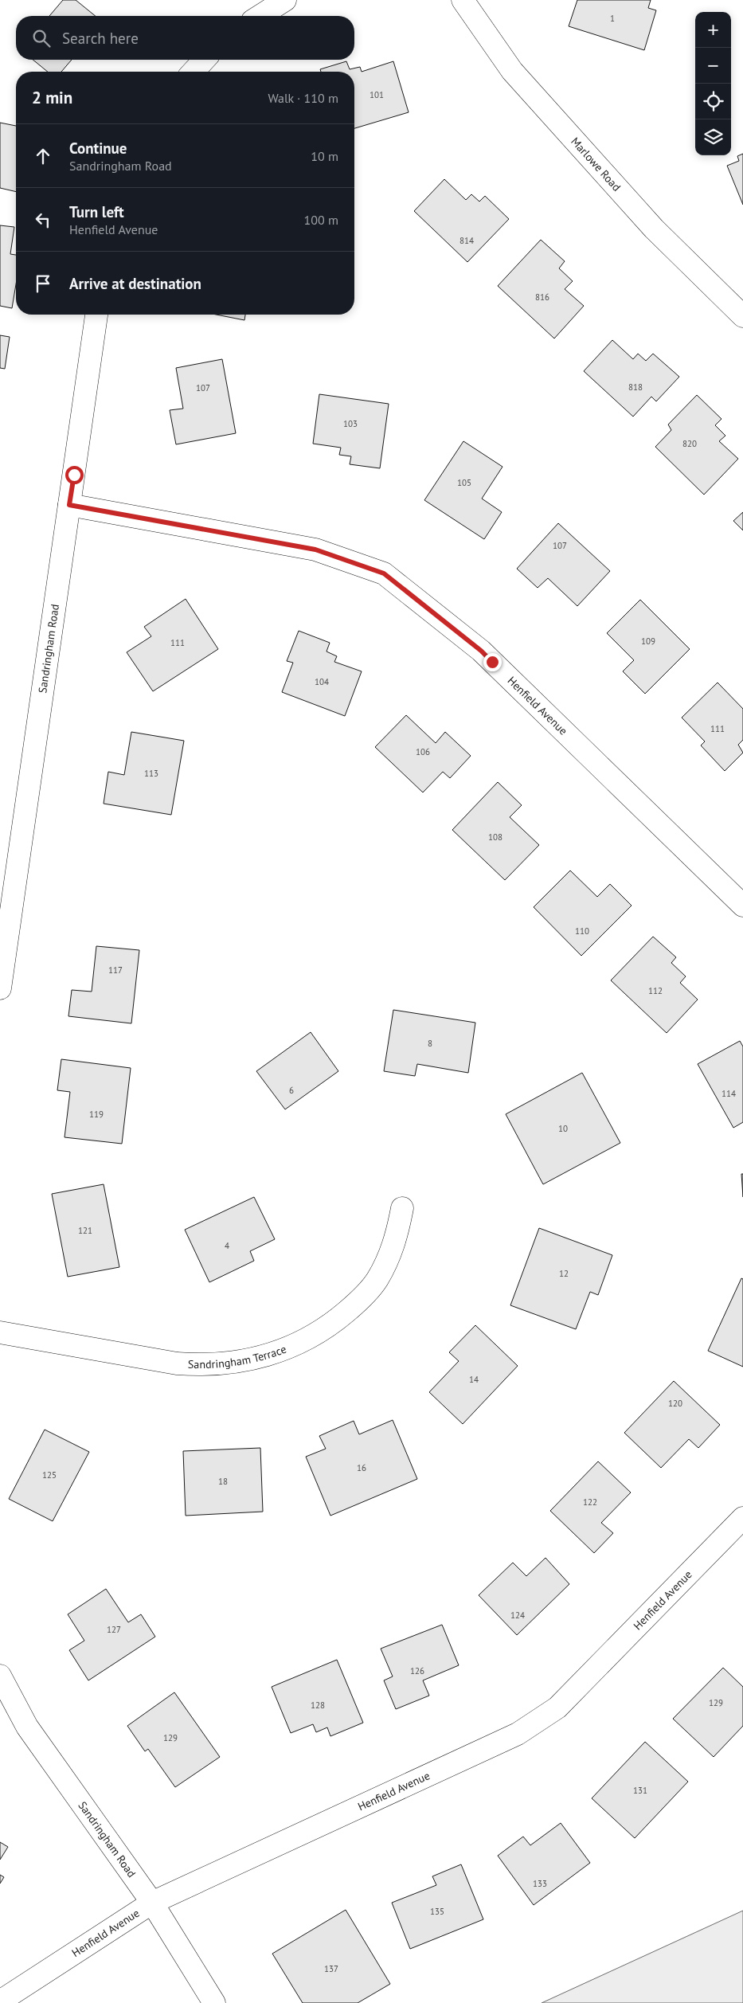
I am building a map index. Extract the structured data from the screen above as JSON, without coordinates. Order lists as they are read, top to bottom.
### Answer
{
  "streets": {
    "street": [
      "Marlowe Road",
      "Sandringham Road",
      "Henfield Avenue",
      "Sandringham Terrace"
    ]
  },
  "crossings": [
    ["Sandringham Road", "Henfield Avenue"]
  ],
  "house_numbers": [
    "1",
    "101",
    "814",
    "816",
    "818",
    "107",
    "103",
    "820",
    "105",
    "107",
    "109",
    "111",
    "104",
    "111",
    "106",
    "113",
    "108",
    "110",
    "117",
    "112",
    "8",
    "6",
    "114",
    "119",
    "10",
    "121",
    "4",
    "12",
    "14",
    "120",
    "16",
    "125",
    "18",
    "122",
    "124",
    "127",
    "126",
    "129",
    "128",
    "129",
    "131",
    "133",
    "135",
    "137"
  ],
  "page": {
    "map_buttons": ["+", "−"],
    "search": "Search here",
    "heading": ["2 min", "Walk · 110 m"],
    "list": [
      ["Continue", "Sandringham Road", "10 m"],
      ["Turn left", "Henfield Avenue", "100 m"],
      "Arrive at destination"
    ]
  }
}
